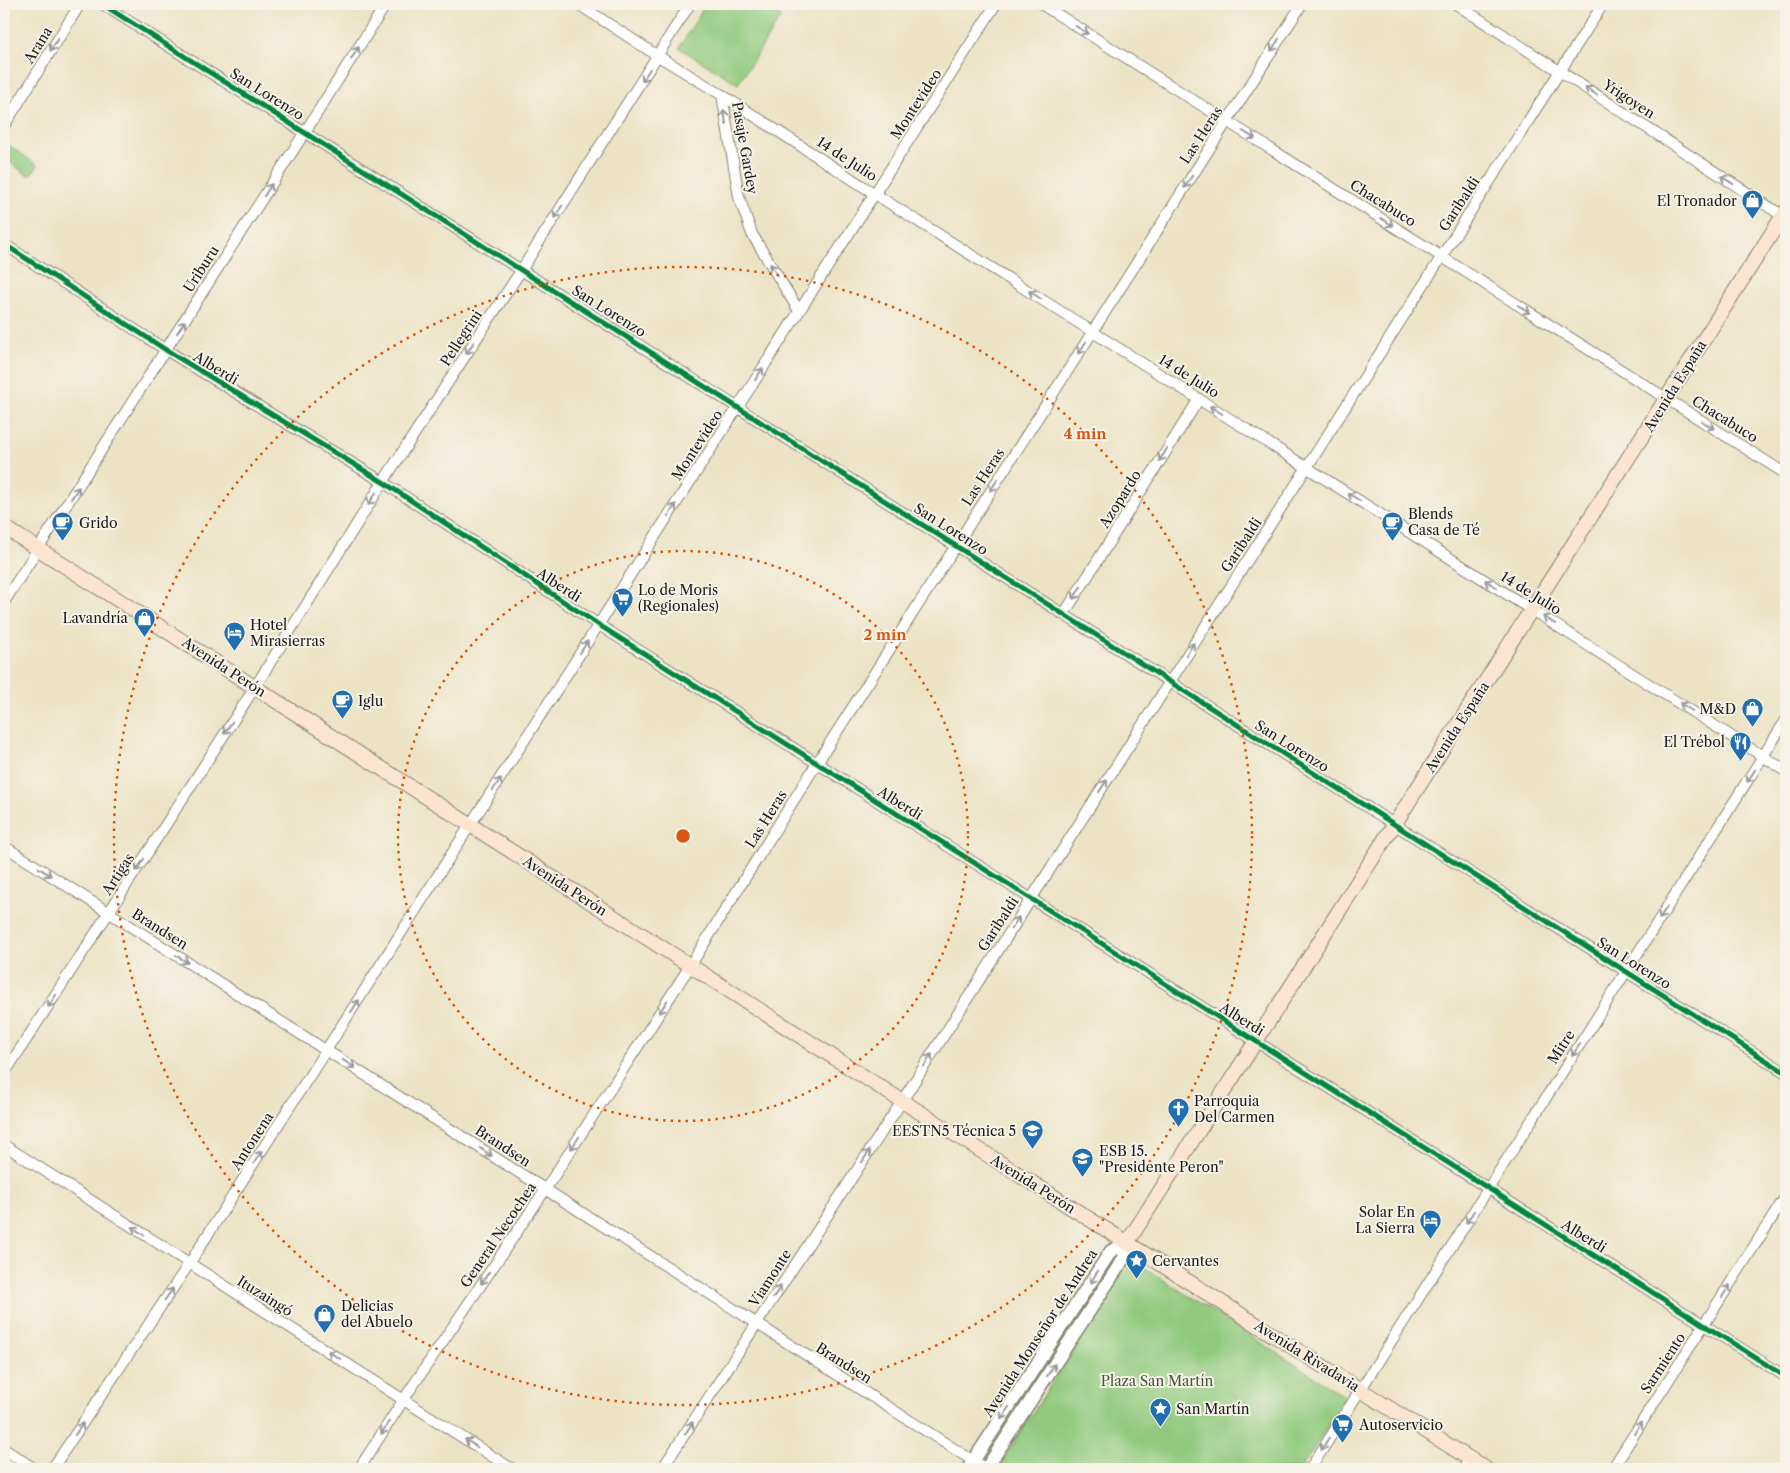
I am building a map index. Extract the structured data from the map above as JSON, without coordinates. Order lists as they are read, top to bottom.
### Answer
{
  "streets": {
    "main road": ["Avenida España", "Avenida Perón", "Avenida Rivadavia"],
    "street": [
      "Arana",
      "San Lorenzo",
      "Yrigoyen",
      "Montevideo",
      "Las Heras",
      "Pasaje Gardey",
      "14 de Julio",
      "Chacabuco",
      "Garibaldi",
      "Uriburu",
      "Pellegrini",
      "Alberdi",
      "Azopardo",
      "Artigas",
      "Brandsen",
      "Mitre",
      "Antonena",
      "General Necochea",
      "Viamonte",
      "Ituzaingó",
      "Avenida Monseñor de Andrea",
      "Sarmiento"
    ]
  },
  "crossings": [
    ["San Lorenzo", "Montevideo"],
    ["San Lorenzo", "Las Heras"],
    ["San Lorenzo", "Garibaldi"],
    ["San Lorenzo", "Uriburu"],
    ["San Lorenzo", "Pellegrini"],
    ["San Lorenzo", "Avenida España"],
    ["San Lorenzo", "Azopardo"],
    ["San Lorenzo", "Mitre"],
    ["Yrigoyen", "Garibaldi"],
    ["Yrigoyen", "Avenida España"],
    ["Montevideo", "Pasaje Gardey"],
    ["Montevideo", "14 de Julio"],
    ["Montevideo", "Alberdi"],
    ["Montevideo", "Avenida Perón"],
    ["Montevideo", "Antonena"],
    ["Las Heras", "14 de Julio"],
    ["Las Heras", "Chacabuco"],
    ["Las Heras", "Alberdi"],
    ["Las Heras", "Avenida Perón"],
    ["Las Heras", "General Necochea"],
    ["Pasaje Gardey", "14 de Julio"],
    ["14 de Julio", "Garibaldi"],
    ["14 de Julio", "Pellegrini"],
    ["14 de Julio", "Avenida España"],
    ["14 de Julio", "Azopardo"],
    ["14 de Julio", "Mitre"],
    ["Chacabuco", "Garibaldi"],
    ["Chacabuco", "Avenida España"],
    ["Garibaldi", "Alberdi"],
    ["Garibaldi", "Avenida Perón"],
    ["Garibaldi", "Viamonte"],
    ["Uriburu", "Alberdi"],
    ["Uriburu", "Avenida Perón"],
    ["Pellegrini", "Alberdi"],
    ["Pellegrini", "Avenida Perón"],
    ["Pellegrini", "Artigas"],
    ["Alberdi", "Avenida España"],
    ["Alberdi", "Mitre"],
    ["Alberdi", "Sarmiento"],
    ["Avenida España", "Avenida Perón"],
    ["Avenida España", "Avenida Monseñor de Andrea"],
    ["Avenida España", "Avenida Rivadavia"],
    ["Avenida Perón", "Artigas"],
    ["Avenida Perón", "Antonena"],
    ["Avenida Perón", "General Necochea"],
    ["Avenida Perón", "Viamonte"],
    ["Avenida Perón", "Avenida Monseñor de Andrea"],
    ["Avenida Perón", "Avenida Rivadavia"],
    ["Artigas", "Brandsen"],
    ["Brandsen", "Antonena"],
    ["Brandsen", "General Necochea"],
    ["Brandsen", "Viamonte"],
    ["Brandsen", "Avenida Monseñor de Andrea"],
    ["Mitre", "Avenida Rivadavia"],
    ["Antonena", "Ituzaingó"],
    ["General Necochea", "Ituzaingó"],
    ["Avenida Monseñor de Andrea", "Avenida Rivadavia"]
  ],
  "one_way": [
    "Arana",
    "Yrigoyen",
    "Montevideo",
    "Las Heras",
    "Pasaje Gardey",
    "14 de Julio",
    "Chacabuco",
    "Garibaldi",
    "Uriburu",
    "Pellegrini",
    "Azopardo",
    "Artigas",
    "Brandsen",
    "Mitre",
    "Antonena",
    "General Necochea",
    "Viamonte",
    "Ituzaingó",
    "Sarmiento"
  ],
  "parks": ["Plaza San Martín"],
  "places": {
    "shop": [
      "El Tronador",
      "Lavandría",
      "M&D",
      "Delicias del Abuelo"
    ],
    "cafe": ["Blends Casa de Té", "Grido", "Iglu"],
    "supermarket": ["Lo de Moris (Regionales)", "Autoservicio"],
    "hotel": ["Hotel Mirasierras", "Solar En La Sierra"],
    "restaurant": ["El Trébol"],
    "church": ["Parroquia Del Carmen"],
    "school or university": ["EESTN5 Técnica 5", "ESB 15. \"Presidente Peron\""],
    "place": ["Cervantes", "San Martín"]
  },
  "rings": ["4 min", "2 min"]
}
